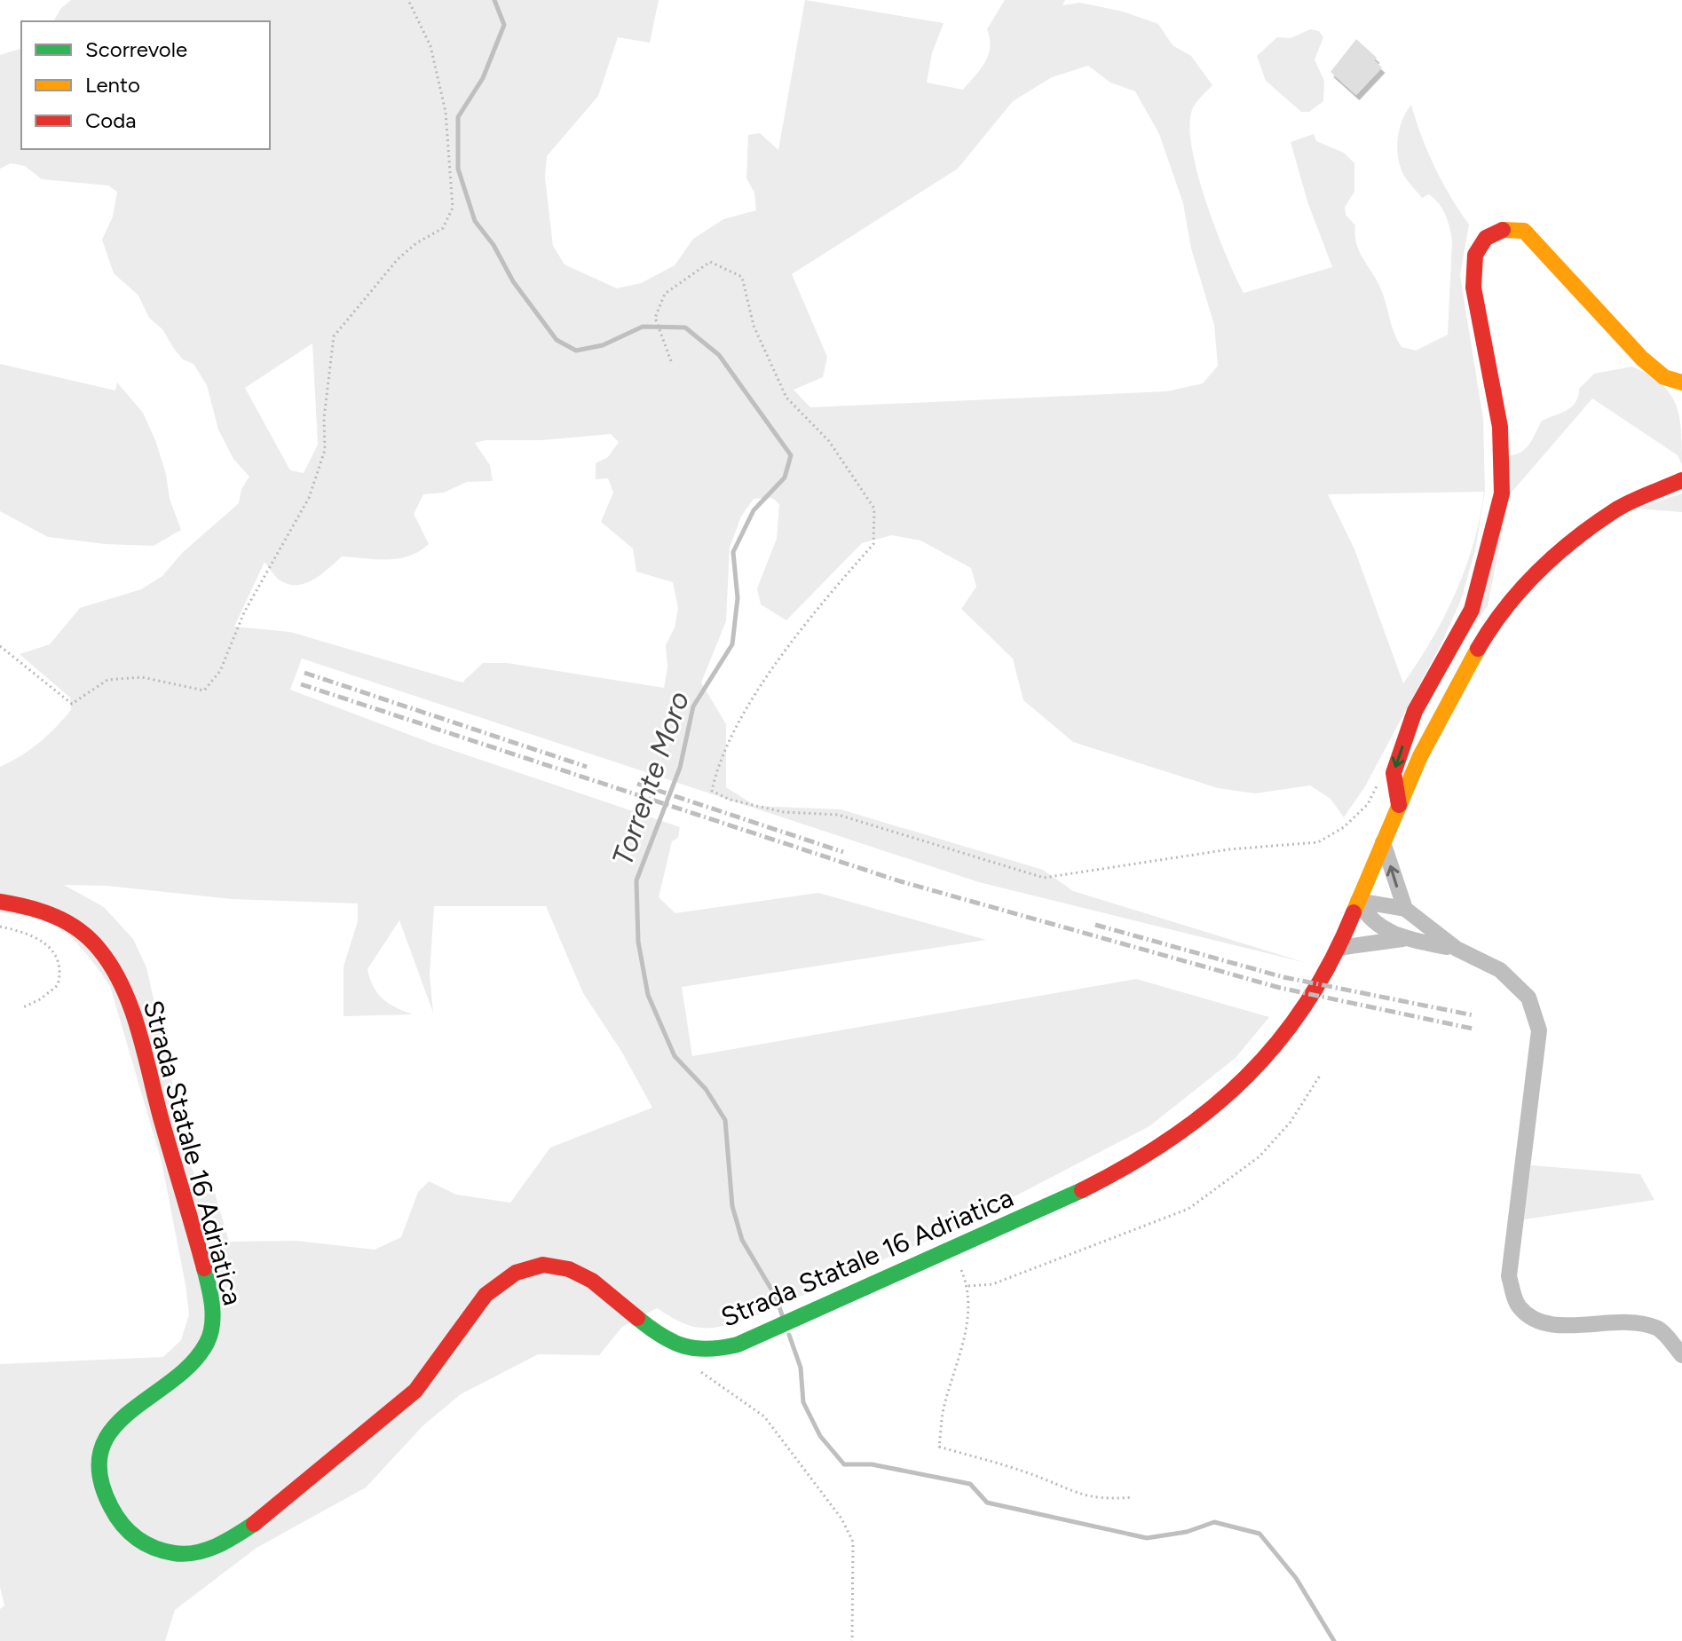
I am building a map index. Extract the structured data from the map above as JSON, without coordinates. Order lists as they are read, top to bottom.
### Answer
{
  "streets": {
    "main road": ["Strada Statale 16 Adriatica"]
  },
  "water": ["Torrente Moro"],
  "legend": ["Scorrevole", "Lento", "Coda"]
}
